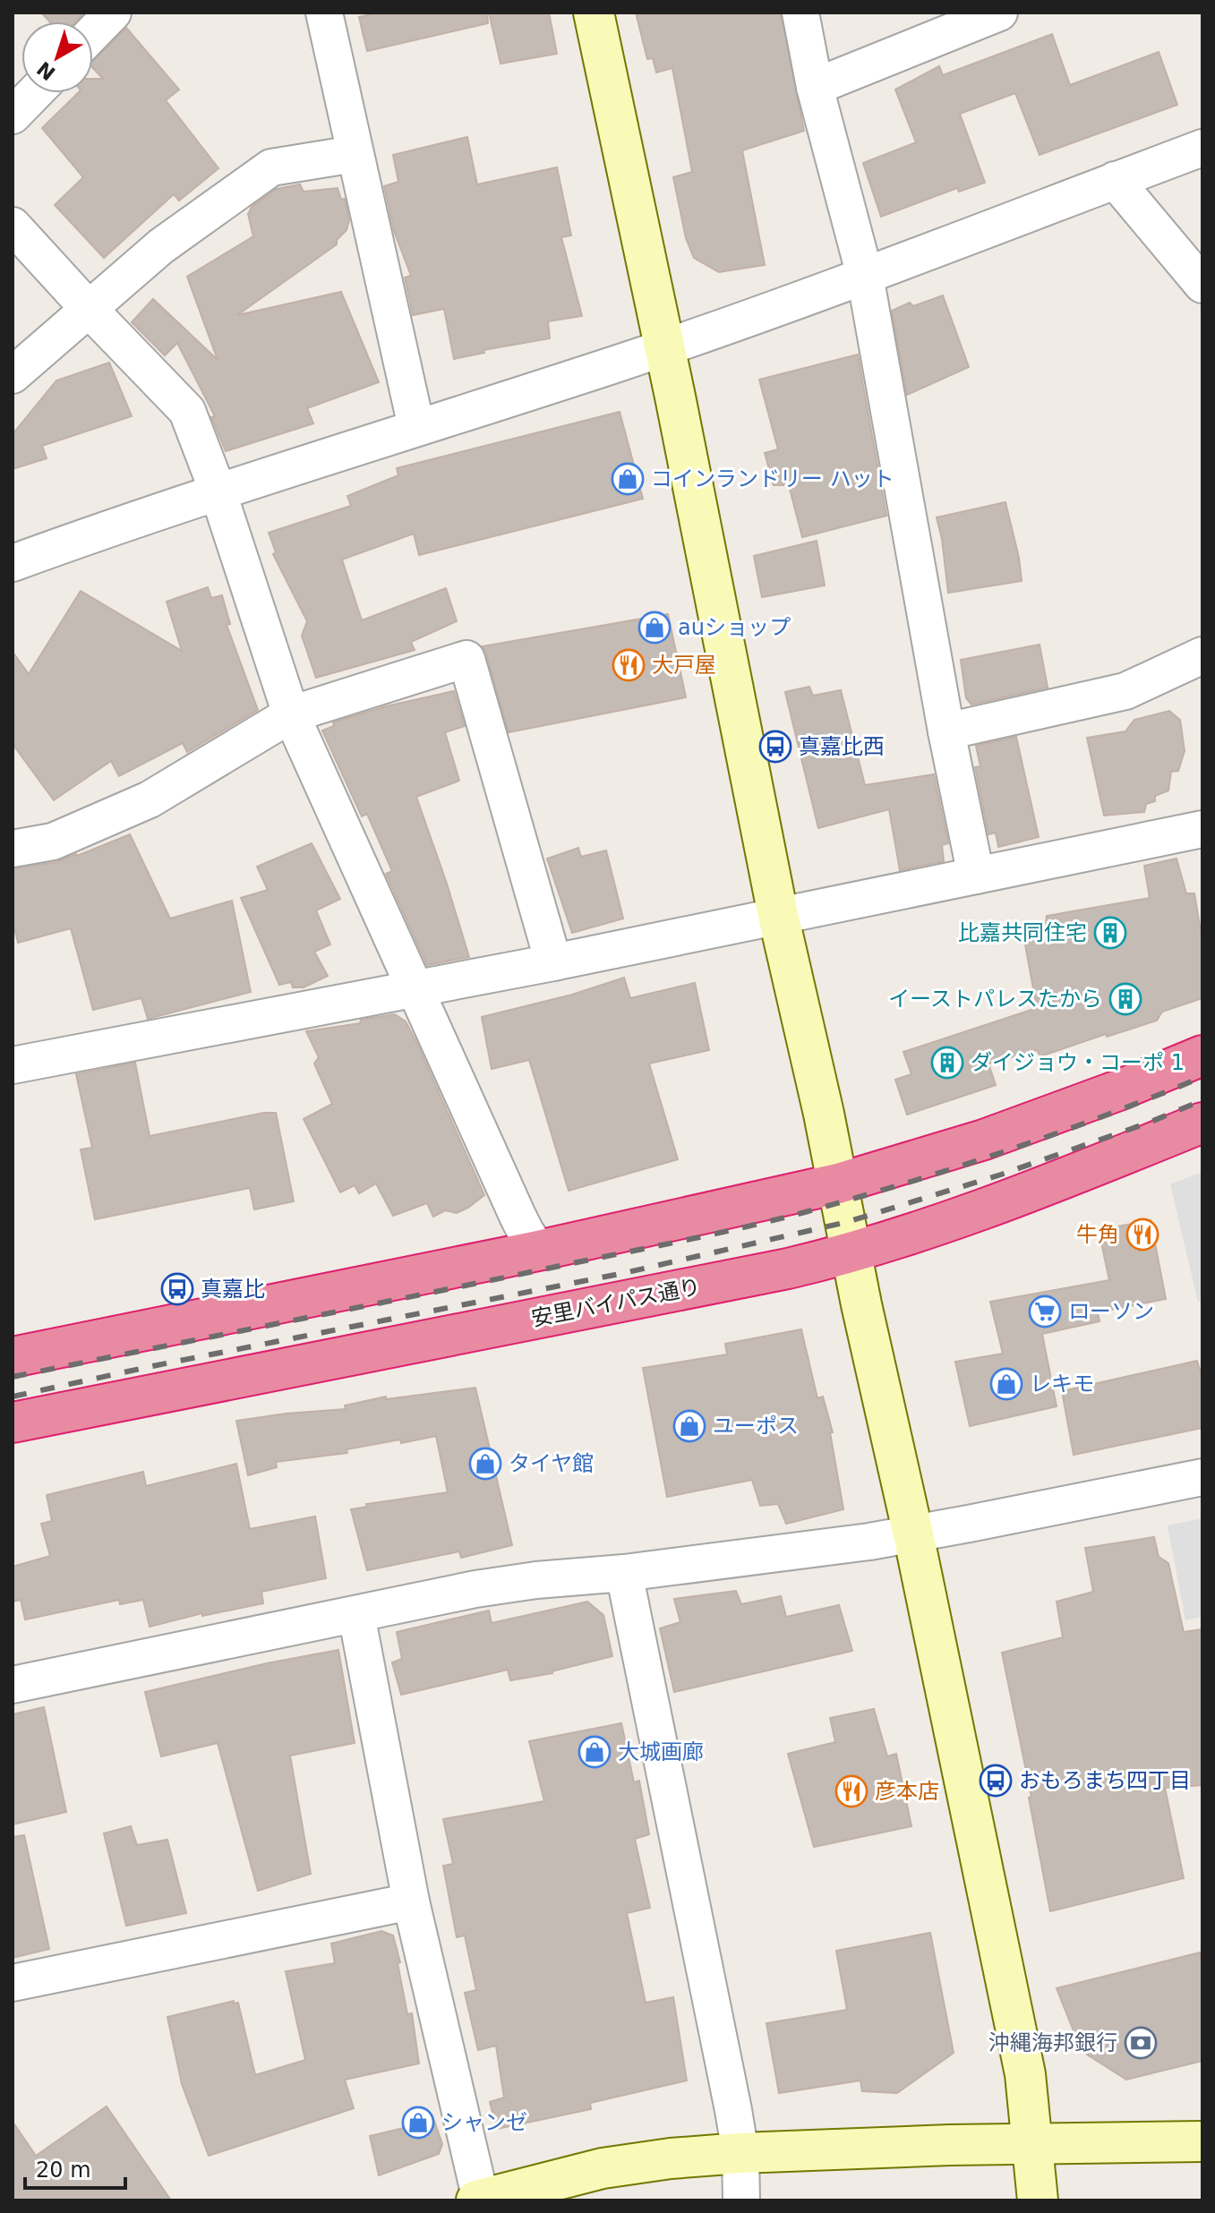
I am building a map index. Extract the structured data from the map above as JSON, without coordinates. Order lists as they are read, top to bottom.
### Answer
{
  "streets": {
    "highway": ["安里バイパス通り"]
  },
  "places": {
    "shop": [
      "コインランドリー ハット",
      "auショップ",
      "レキモ",
      "ユーポス",
      "タイヤ館",
      "大城画廊",
      "シャンゼ"
    ],
    "restaurant": ["大戸屋", "牛角", "彦本店"],
    "bus stop": ["真嘉比西", "真嘉比", "おもろまち四丁目"],
    "building": ["比嘉共同住宅", "イーストパレスたから", "ダイジョウ・コーポ 1"],
    "supermarket": ["ローソン"],
    "bank": ["沖縄海邦銀行"]
  },
  "scale_bar": "20 m",
  "north": "bottom left"
}
